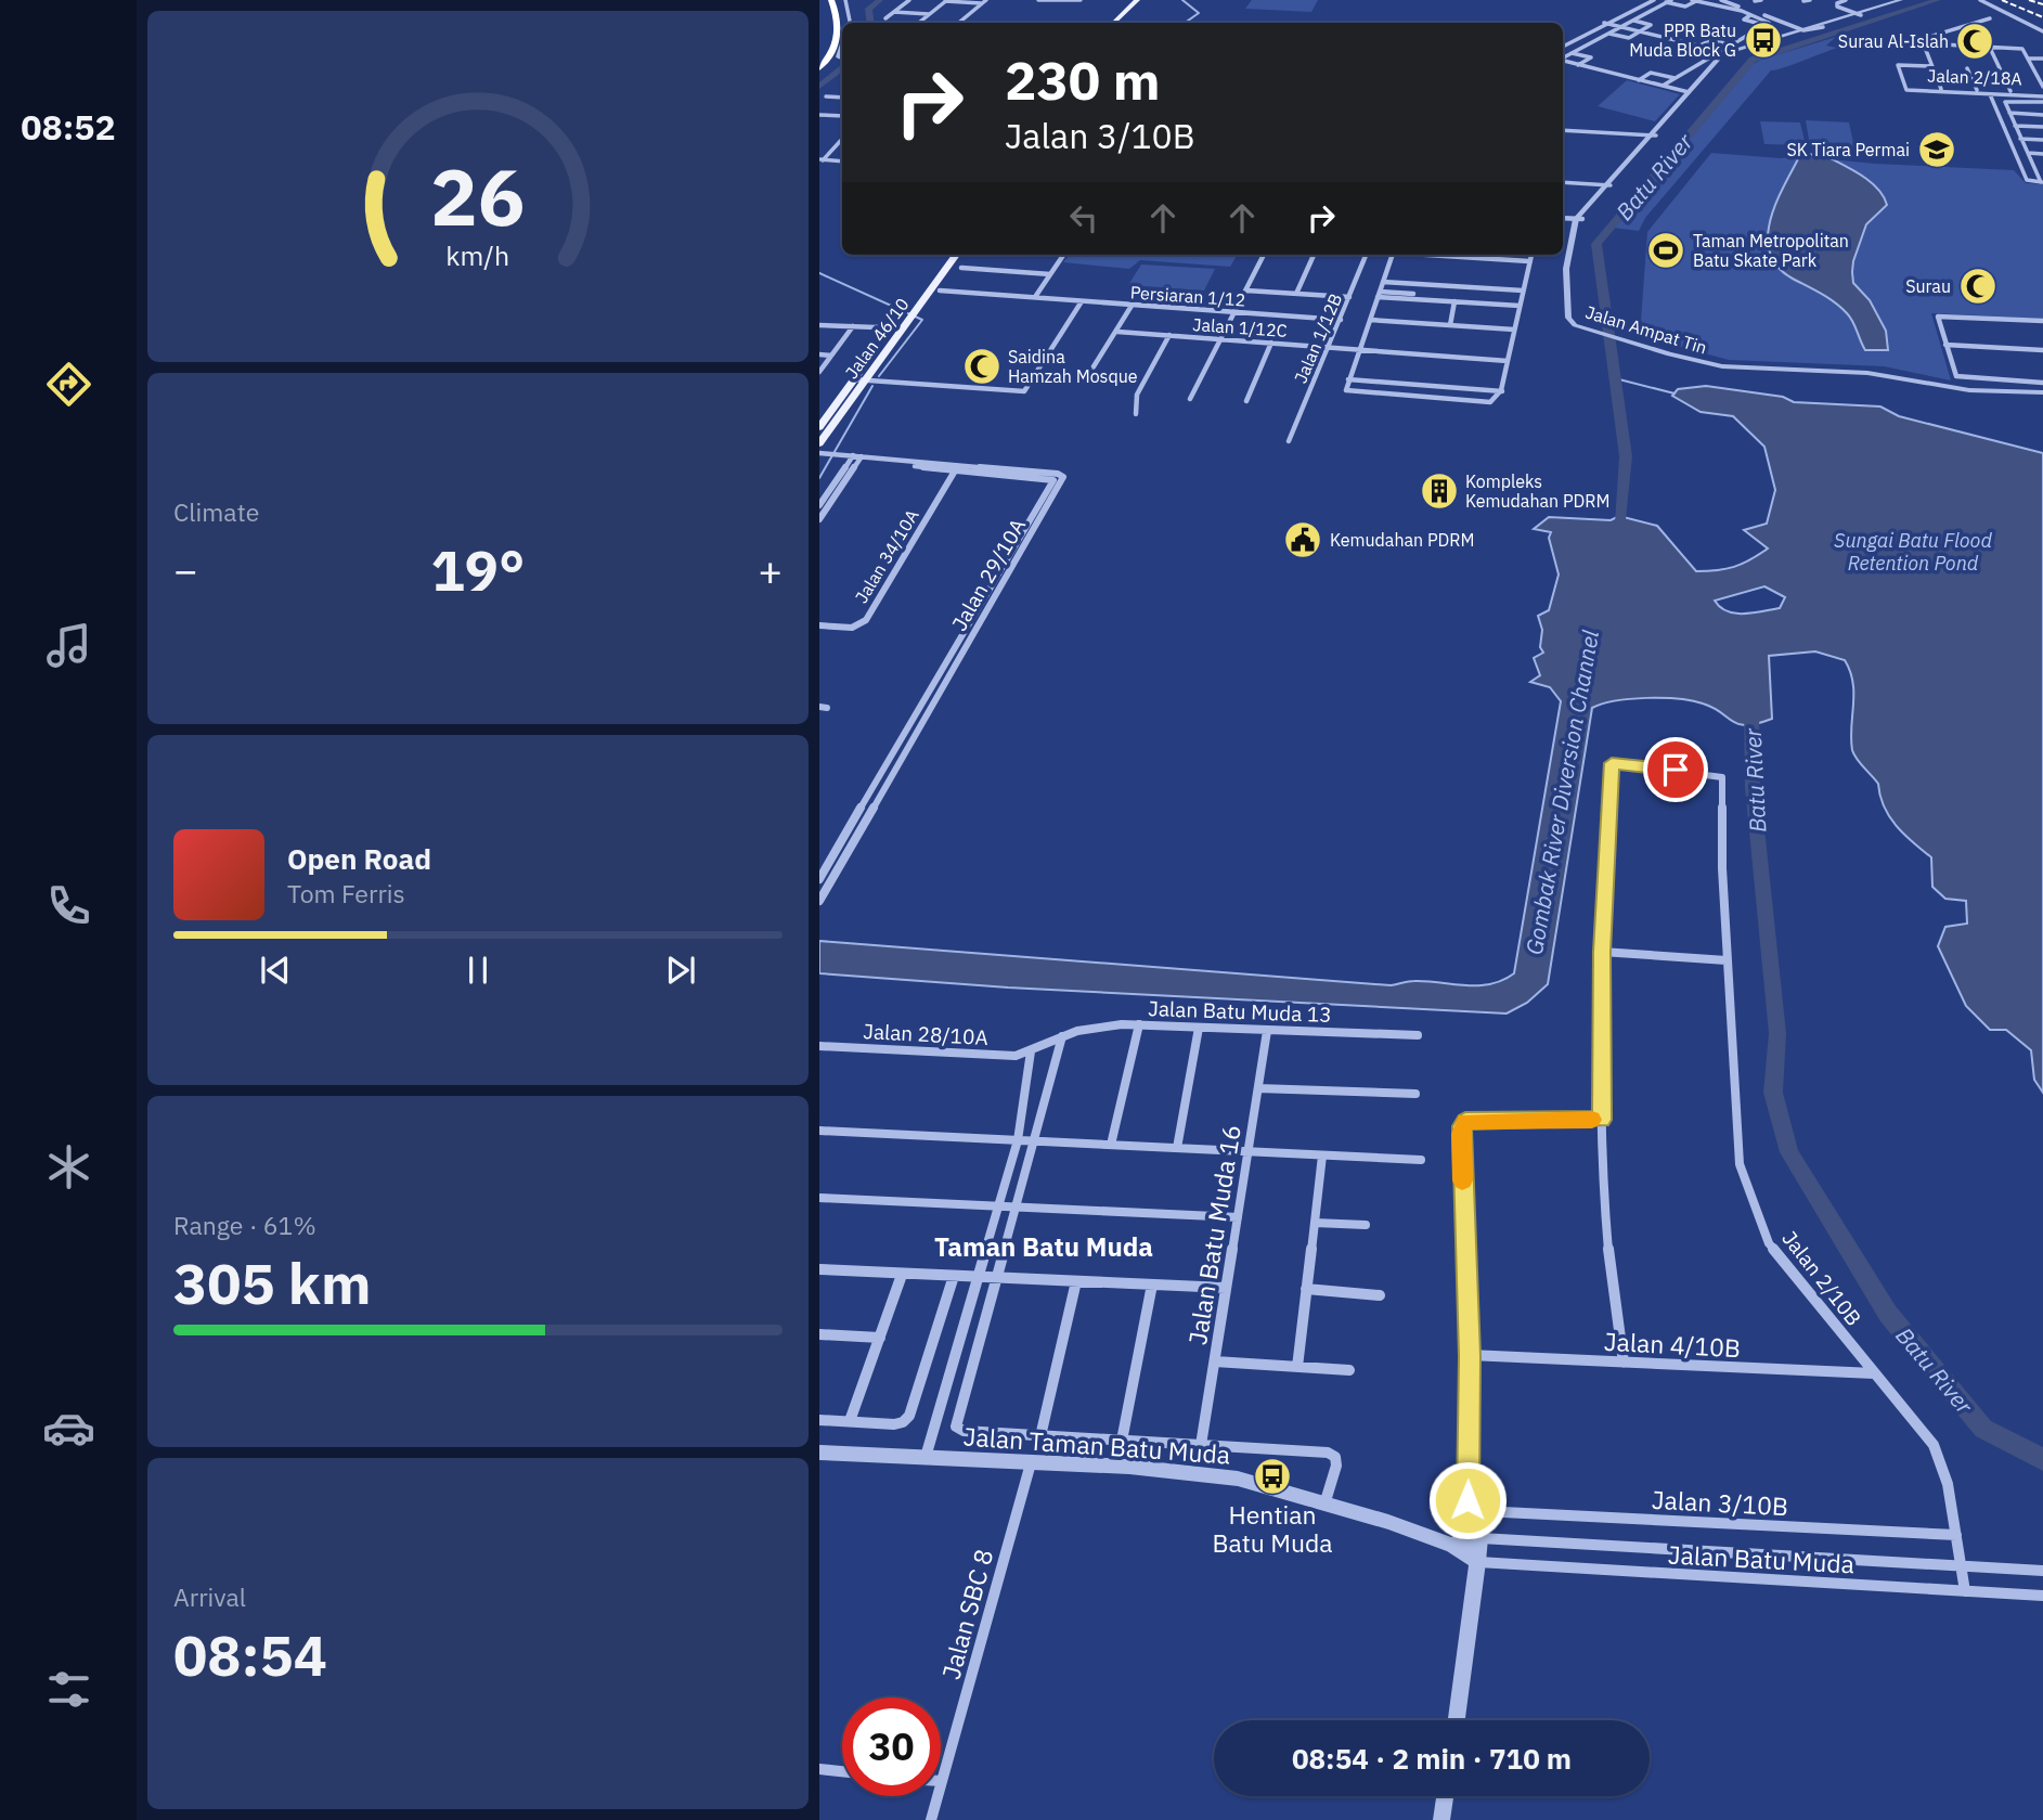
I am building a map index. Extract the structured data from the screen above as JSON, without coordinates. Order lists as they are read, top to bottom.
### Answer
{
  "streets": {
    "main road": ["Jalan 46/10"],
    "street": [
      "Jalan 2/18A",
      "Persiaran 1/12",
      "Jalan 1/12C",
      "Jalan Ampat Tin",
      "Jalan 1/12B",
      "Jalan 34/10A",
      "Jalan 29/10A",
      "Jalan Batu Muda 13",
      "Jalan 28/10A",
      "Jalan Batu Muda 16",
      "Jalan 2/10B",
      "Jalan 4/10B",
      "Jalan Taman Batu Muda",
      "Jalan 3/10B",
      "Jalan Batu Muda",
      "Jalan SBC 8"
    ]
  },
  "crossings": [
    ["Persiaran 1/12", "Jalan 1/12B"],
    ["Jalan 1/12C", "Jalan 1/12B"],
    ["Jalan 34/10A", "Jalan 29/10A"],
    ["Jalan Batu Muda 13", "Jalan 28/10A"],
    ["Jalan Batu Muda 13", "Jalan Batu Muda 16"],
    ["Jalan 2/10B", "Jalan 4/10B"],
    ["Jalan 2/10B", "Jalan 3/10B"],
    ["Jalan 2/10B", "Jalan Batu Muda"],
    ["Jalan 4/10B", "Jalan 3/10B"],
    ["Jalan Taman Batu Muda", "Jalan Batu Muda"],
    ["Jalan Taman Batu Muda", "Jalan SBC 8"]
  ],
  "districts": ["Taman Batu Muda"],
  "water": ["Batu River", "Sungai Batu Flood Retention Pond", "Gombak River Diversion Channel"],
  "places": {
    "bus stop": ["PPR Batu Muda Block G", "Hentian Batu Muda"],
    "mosque": ["Surau Al-Islah", "Surau", "Saidina Hamzah Mosque"],
    "school or university": ["SK Tiara Permai"],
    "sports": ["Taman Metropolitan Batu Skate Park"],
    "building": ["Kompleks Kemudahan PDRM"],
    "public building": ["Kemudahan PDRM"]
  },
  "page": {
    "tabs": "08:52",
    "turn": ["230 m", "Jalan 3/10B"],
    "tile": [
      "Climate",
      ["Range · 61%", "305 km"],
      ["Arrival", "08:54"]
    ],
    "heat": ["−", "19°", "+"],
    "song": ["Open Road", "Tom Ferris"],
    "limit": "30",
    "trip": "08:54 · 2 min · 710 m",
    "gauge": ["26", "km/h"]
  }
}
